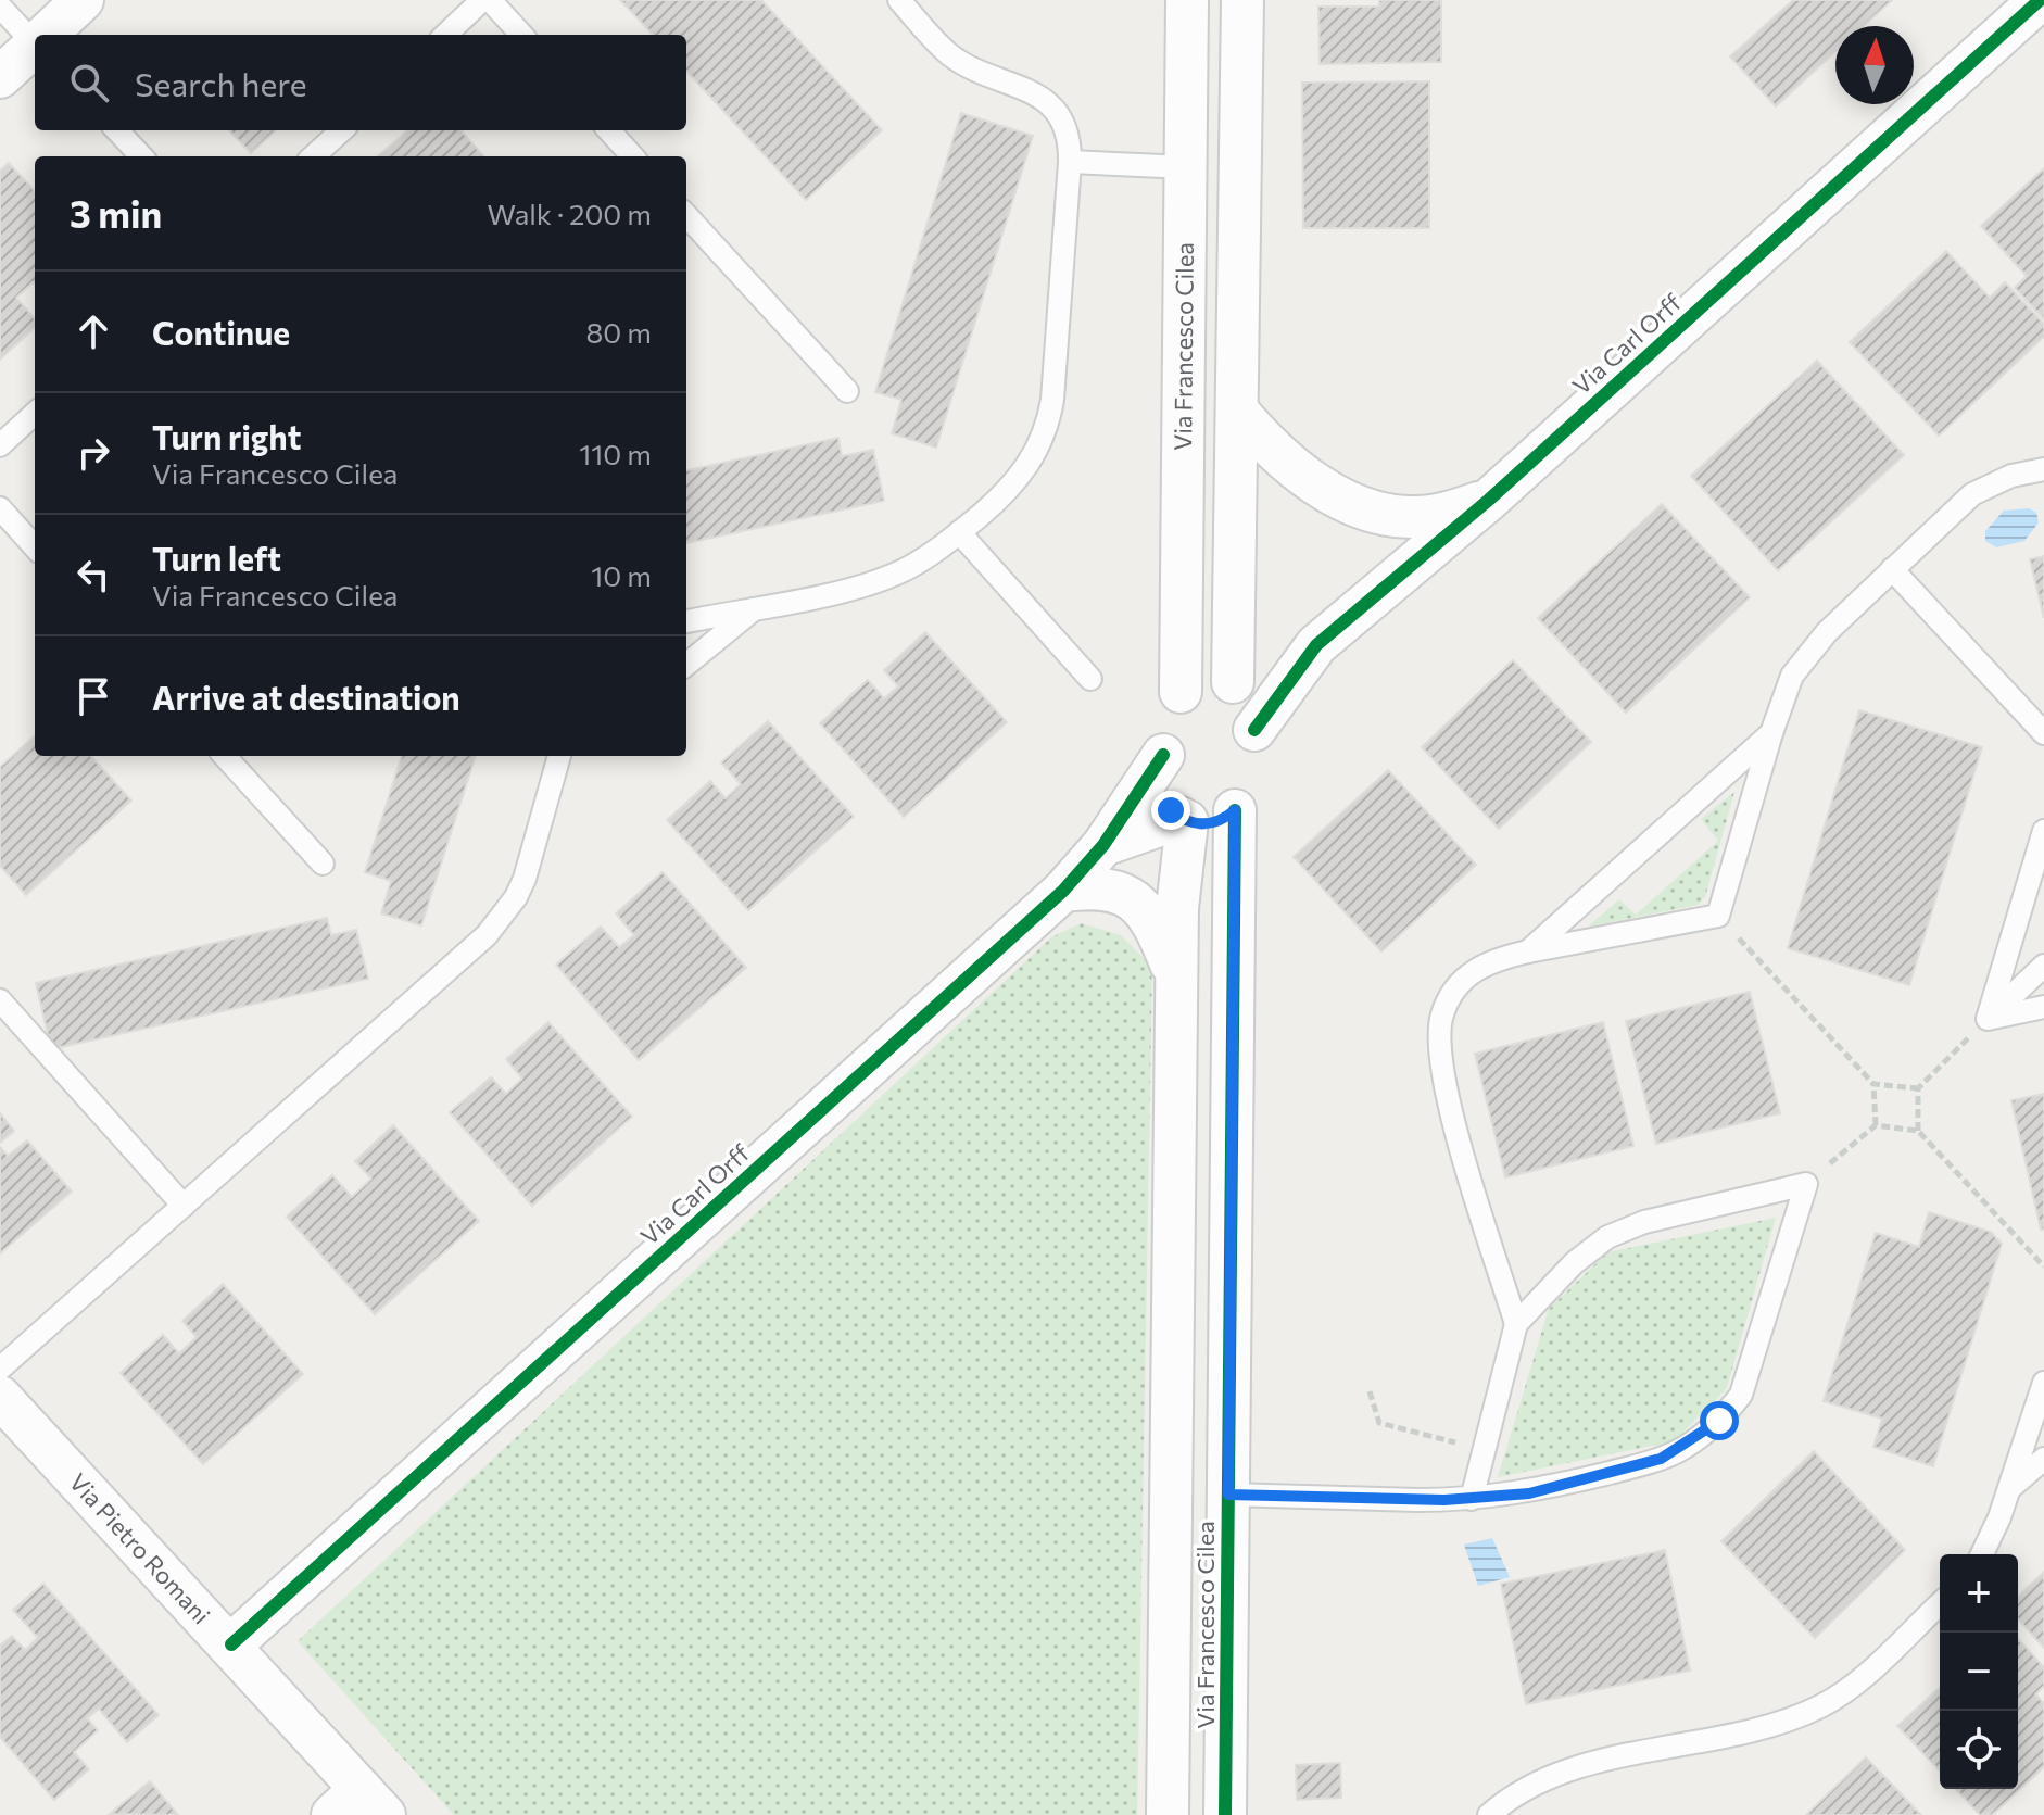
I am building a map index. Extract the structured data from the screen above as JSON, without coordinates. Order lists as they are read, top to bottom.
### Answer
{
  "streets": {
    "street": ["Via Carl Orff", "Via Francesco Cilea", "Via Pietro Romani"]
  },
  "crossings": [
    ["Via Carl Orff", "Via Francesco Cilea"],
    ["Via Carl Orff", "Via Pietro Romani"]
  ],
  "north": "top",
  "page": {
    "search": "Search here",
    "heading": ["3 min", "Walk · 200 m"],
    "list": [
      ["Continue", "80 m"],
      ["Turn right", "Via Francesco Cilea", "110 m"],
      ["Turn left", "Via Francesco Cilea", "10 m"],
      "Arrive at destination"
    ],
    "map_buttons": ["+", "−"]
  }
}
